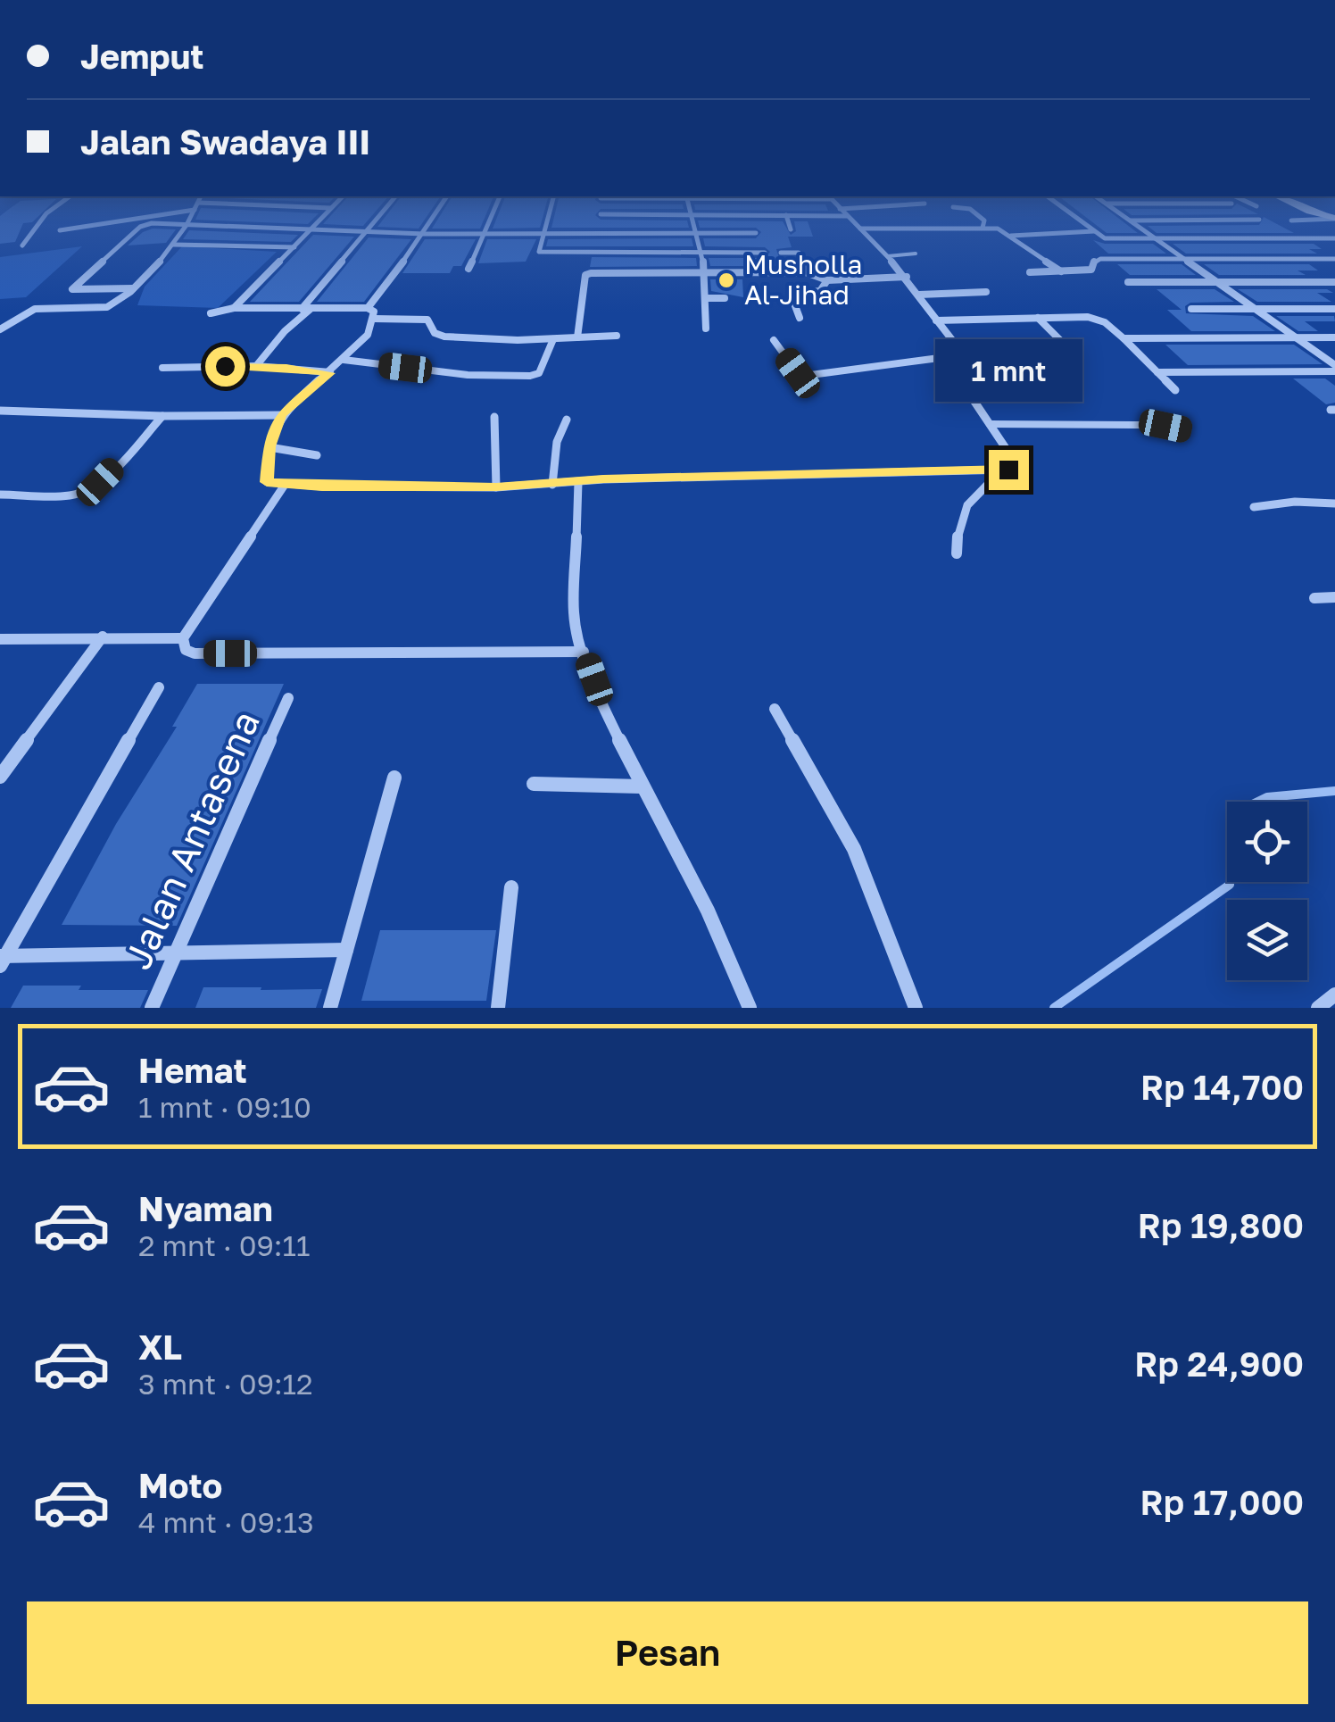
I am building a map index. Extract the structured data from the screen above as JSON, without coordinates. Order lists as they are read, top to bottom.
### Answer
{
  "streets": {
    "street": ["Jalan Antasena"]
  },
  "places": ["Musholla Al-Jihad"],
  "page": {
    "banner": ["Jemput", "Jalan Swadaya III"],
    "bubble": "1 mnt",
    "list": [
      {
        "name": "Hemat",
        "note": "1 mnt · 09:10",
        "value": "Rp 14,700"
      },
      {
        "name": "Nyaman",
        "note": "2 mnt · 09:11",
        "value": "Rp 19,800"
      },
      {
        "name": "XL",
        "note": "3 mnt · 09:12",
        "value": "Rp 24,900"
      },
      {
        "name": "Moto",
        "note": "4 mnt · 09:13",
        "value": "Rp 17,000"
      }
    ],
    "buttons": "Pesan"
  }
}
